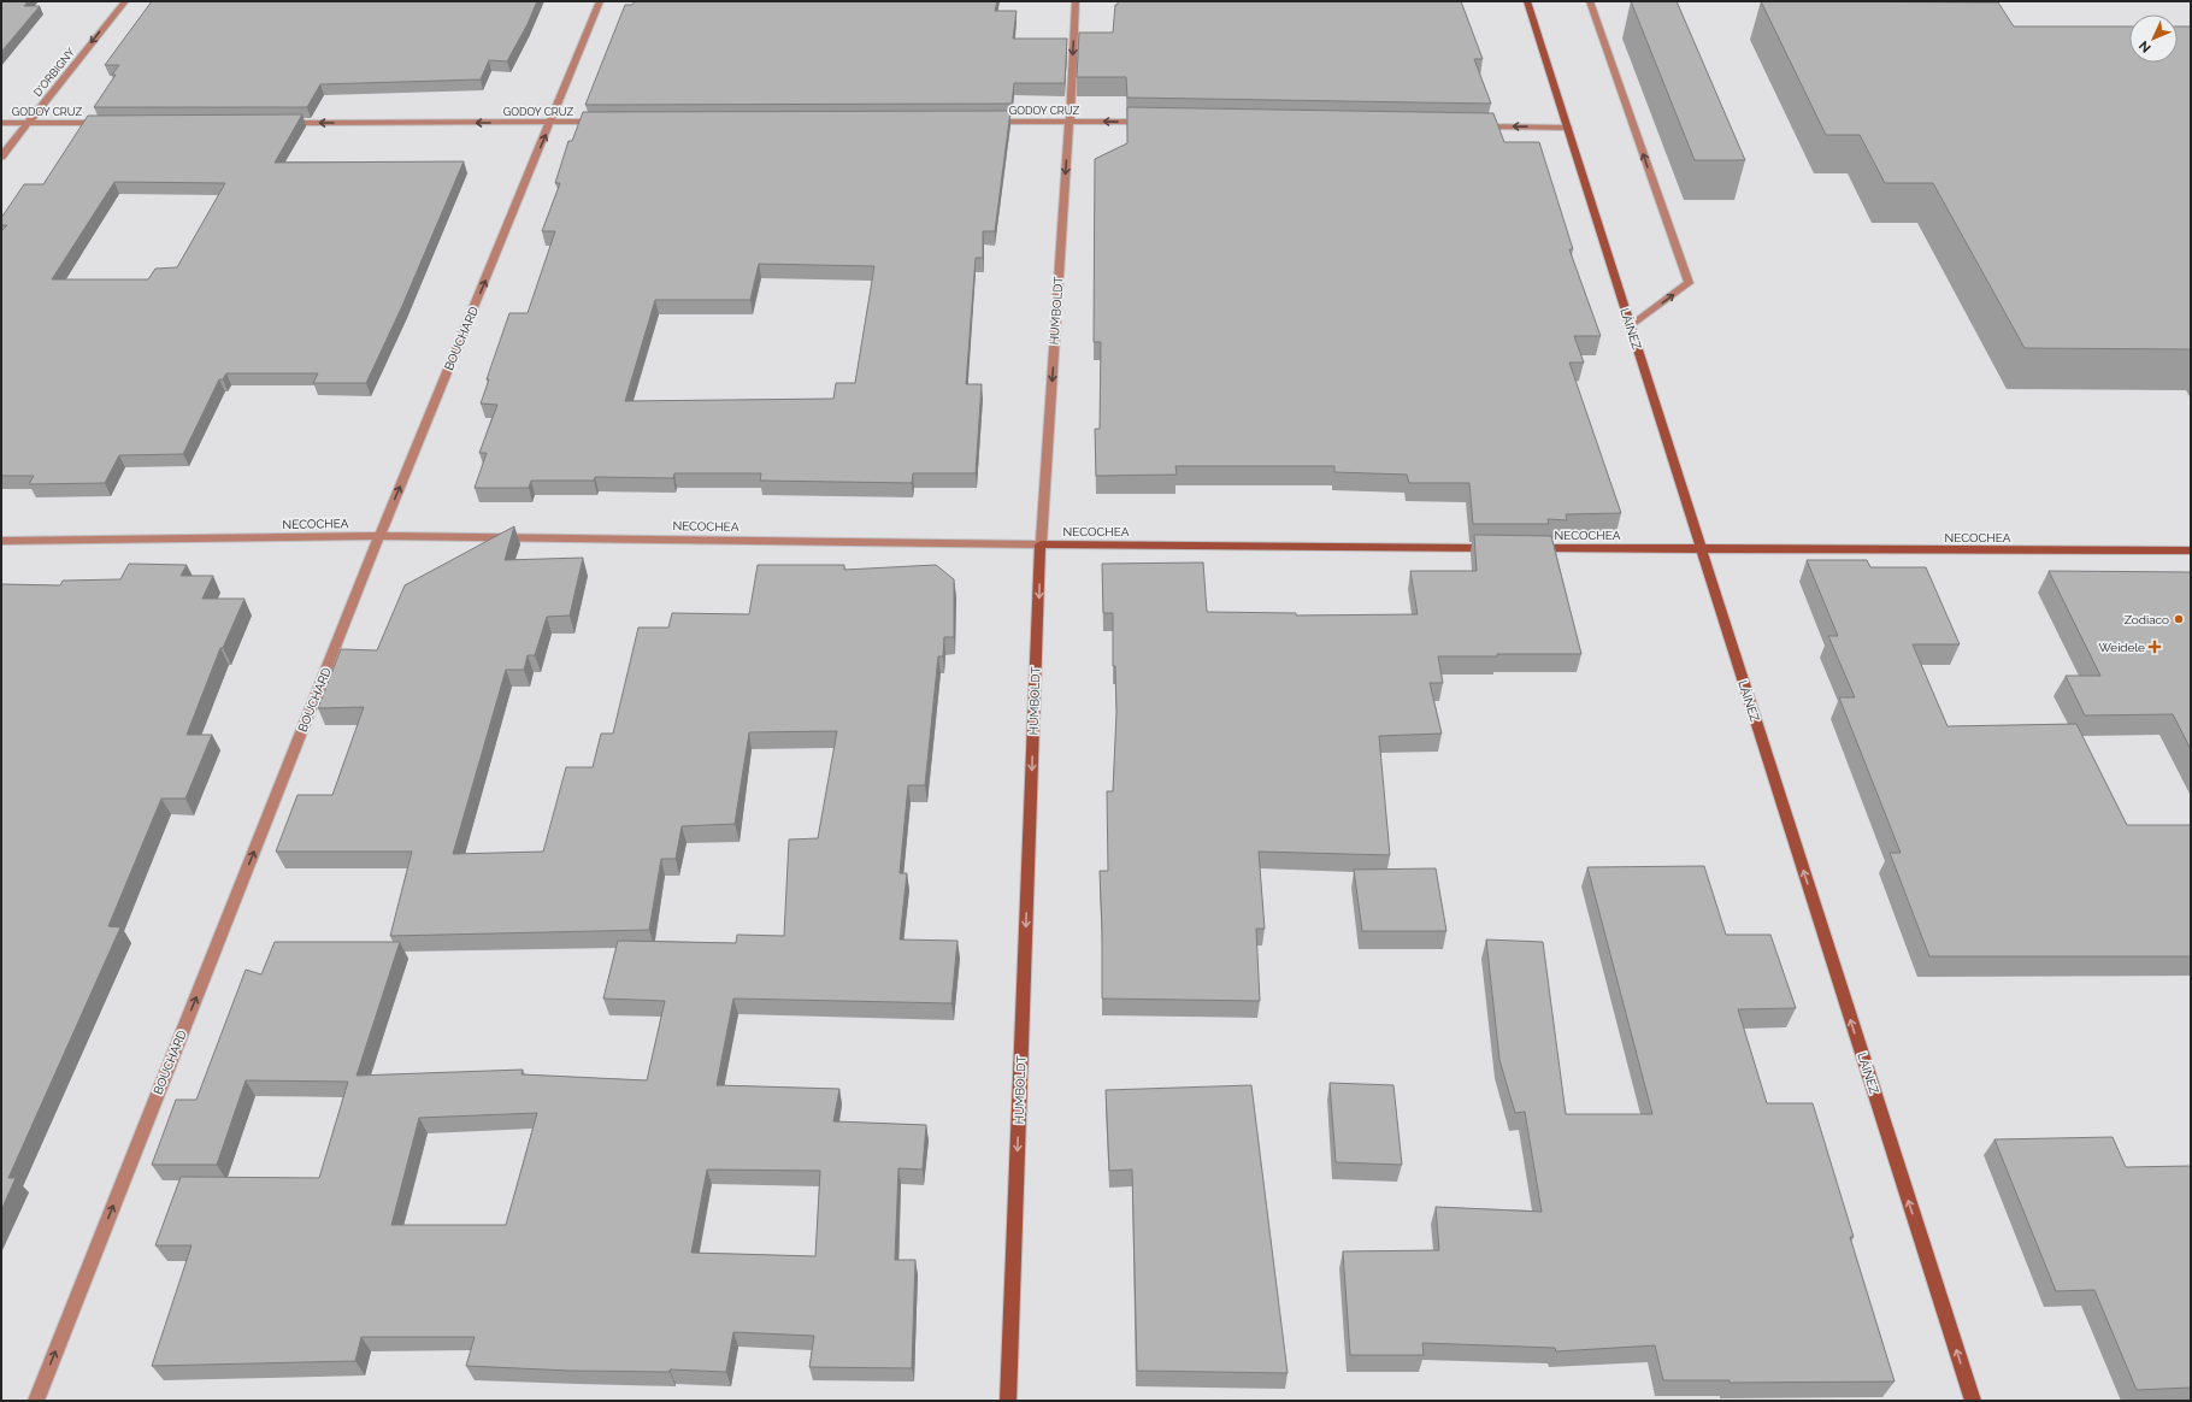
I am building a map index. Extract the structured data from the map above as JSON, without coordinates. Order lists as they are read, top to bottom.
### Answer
{
  "streets": {
    "main road": ["HUMBOLDT", "LÁINEZ", "NECOCHEA"],
    "street": ["D'ORBIGNY", "GODOY CRUZ", "BOUCHARD"]
  },
  "crossings": [
    ["D'ORBIGNY", "GODOY CRUZ"],
    ["GODOY CRUZ", "HUMBOLDT"],
    ["GODOY CRUZ", "BOUCHARD"],
    ["HUMBOLDT", "NECOCHEA"],
    ["LÁINEZ", "NECOCHEA"],
    ["BOUCHARD", "NECOCHEA"]
  ],
  "one_way": [
    "D'ORBIGNY",
    "GODOY CRUZ",
    "HUMBOLDT",
    "LÁINEZ",
    "BOUCHARD"
  ],
  "places": {
    "other": ["Zodiaco"],
    "health": ["Weidele"]
  },
  "north": "bottom left"
}
